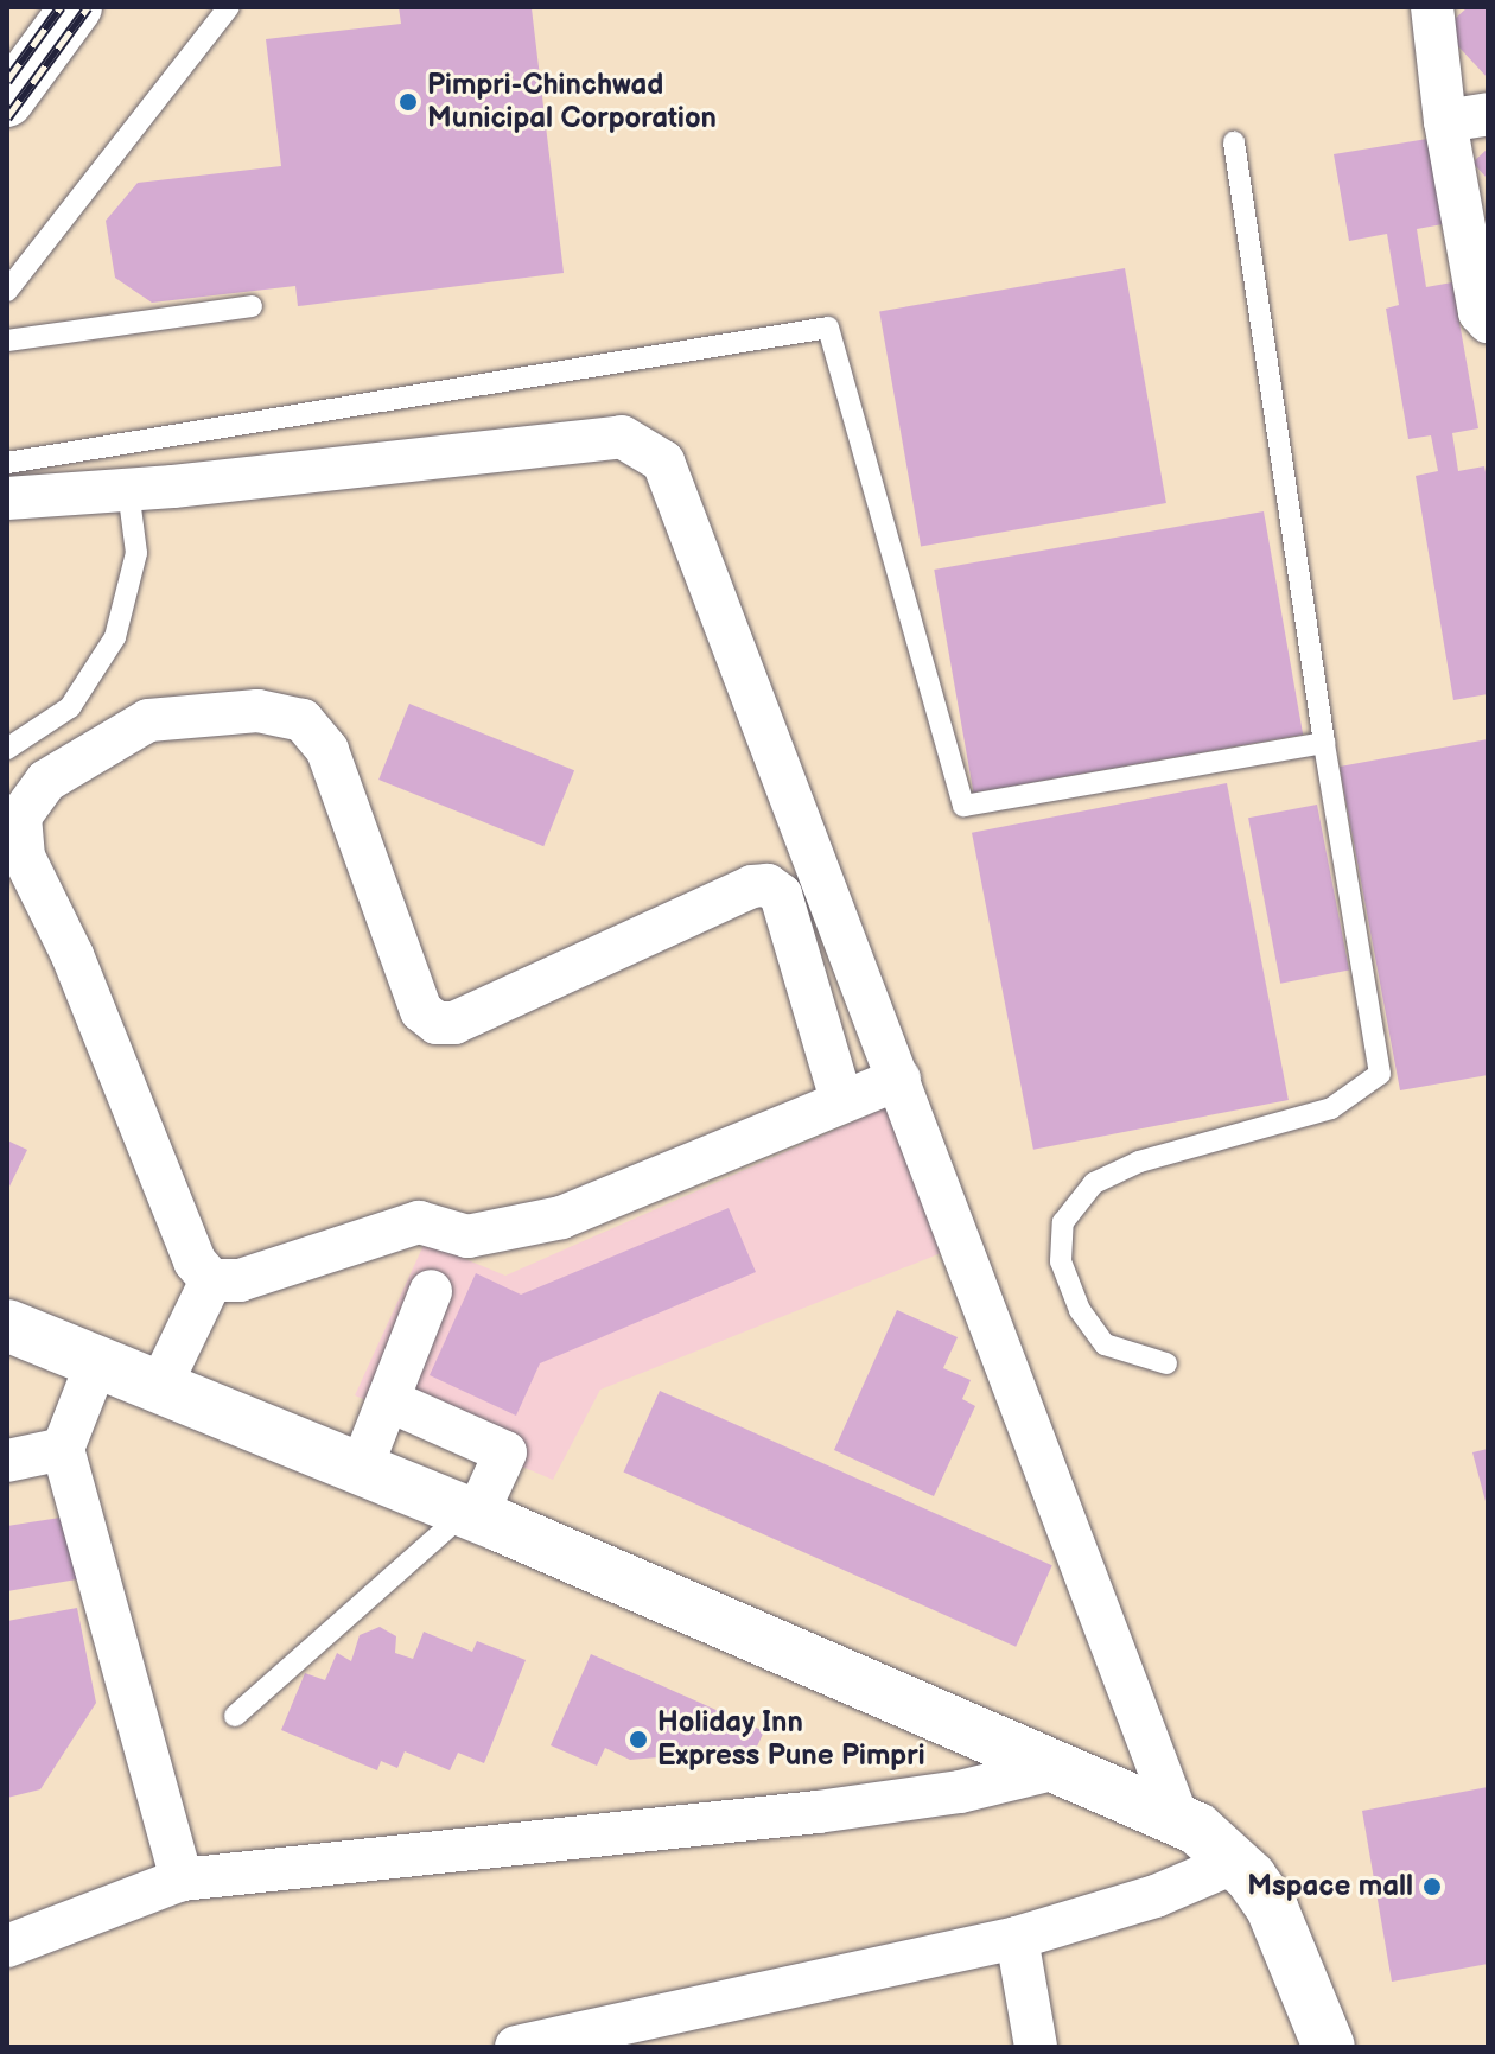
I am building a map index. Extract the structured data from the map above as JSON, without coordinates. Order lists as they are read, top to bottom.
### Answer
{
  "places": ["Pimpri-Chinchwad Municipal Corporation", "Holiday Inn Express Pune Pimpri", "Mspace mall"]
}
